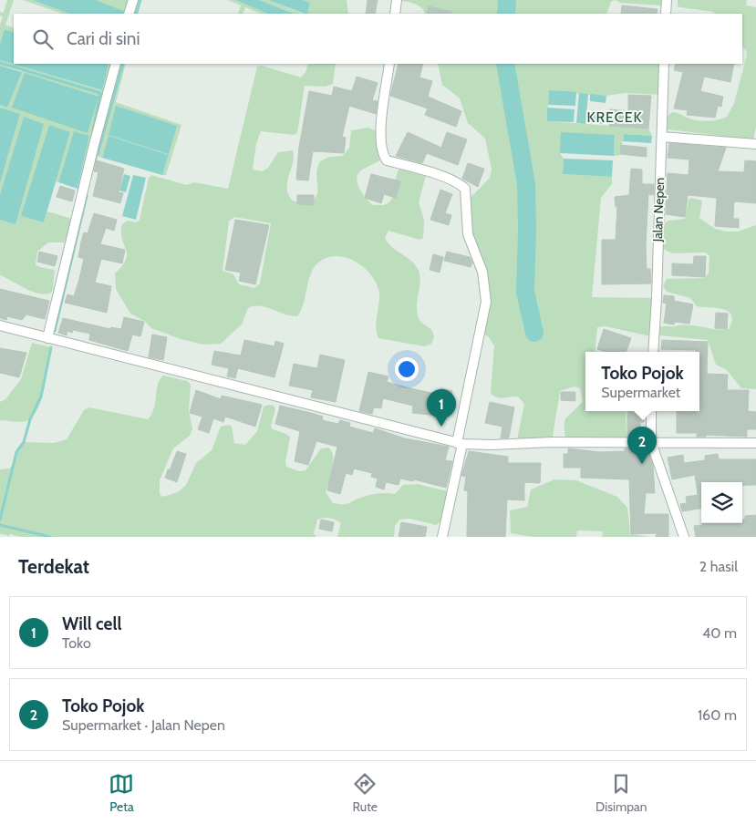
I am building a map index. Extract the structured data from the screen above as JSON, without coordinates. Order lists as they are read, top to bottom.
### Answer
{
  "streets": {
    "street": ["Jalan Nepen"]
  },
  "districts": ["KRECEK"],
  "page": {
    "search": "Cari di sini",
    "popup": ["Toko Pojok", "Supermarket"],
    "pins": ["1", "2"],
    "heading": ["Terdekat", "2 hasil"],
    "list": [
      {
        "mark": "1",
        "name": "Will cell",
        "note": "Toko",
        "value": "40 m"
      },
      {
        "mark": "2",
        "name": "Toko Pojok",
        "note": "Supermarket · Jalan Nepen",
        "value": "160 m"
      }
    ],
    "nav": ["Peta", "Rute", "Disimpan"]
  }
}
